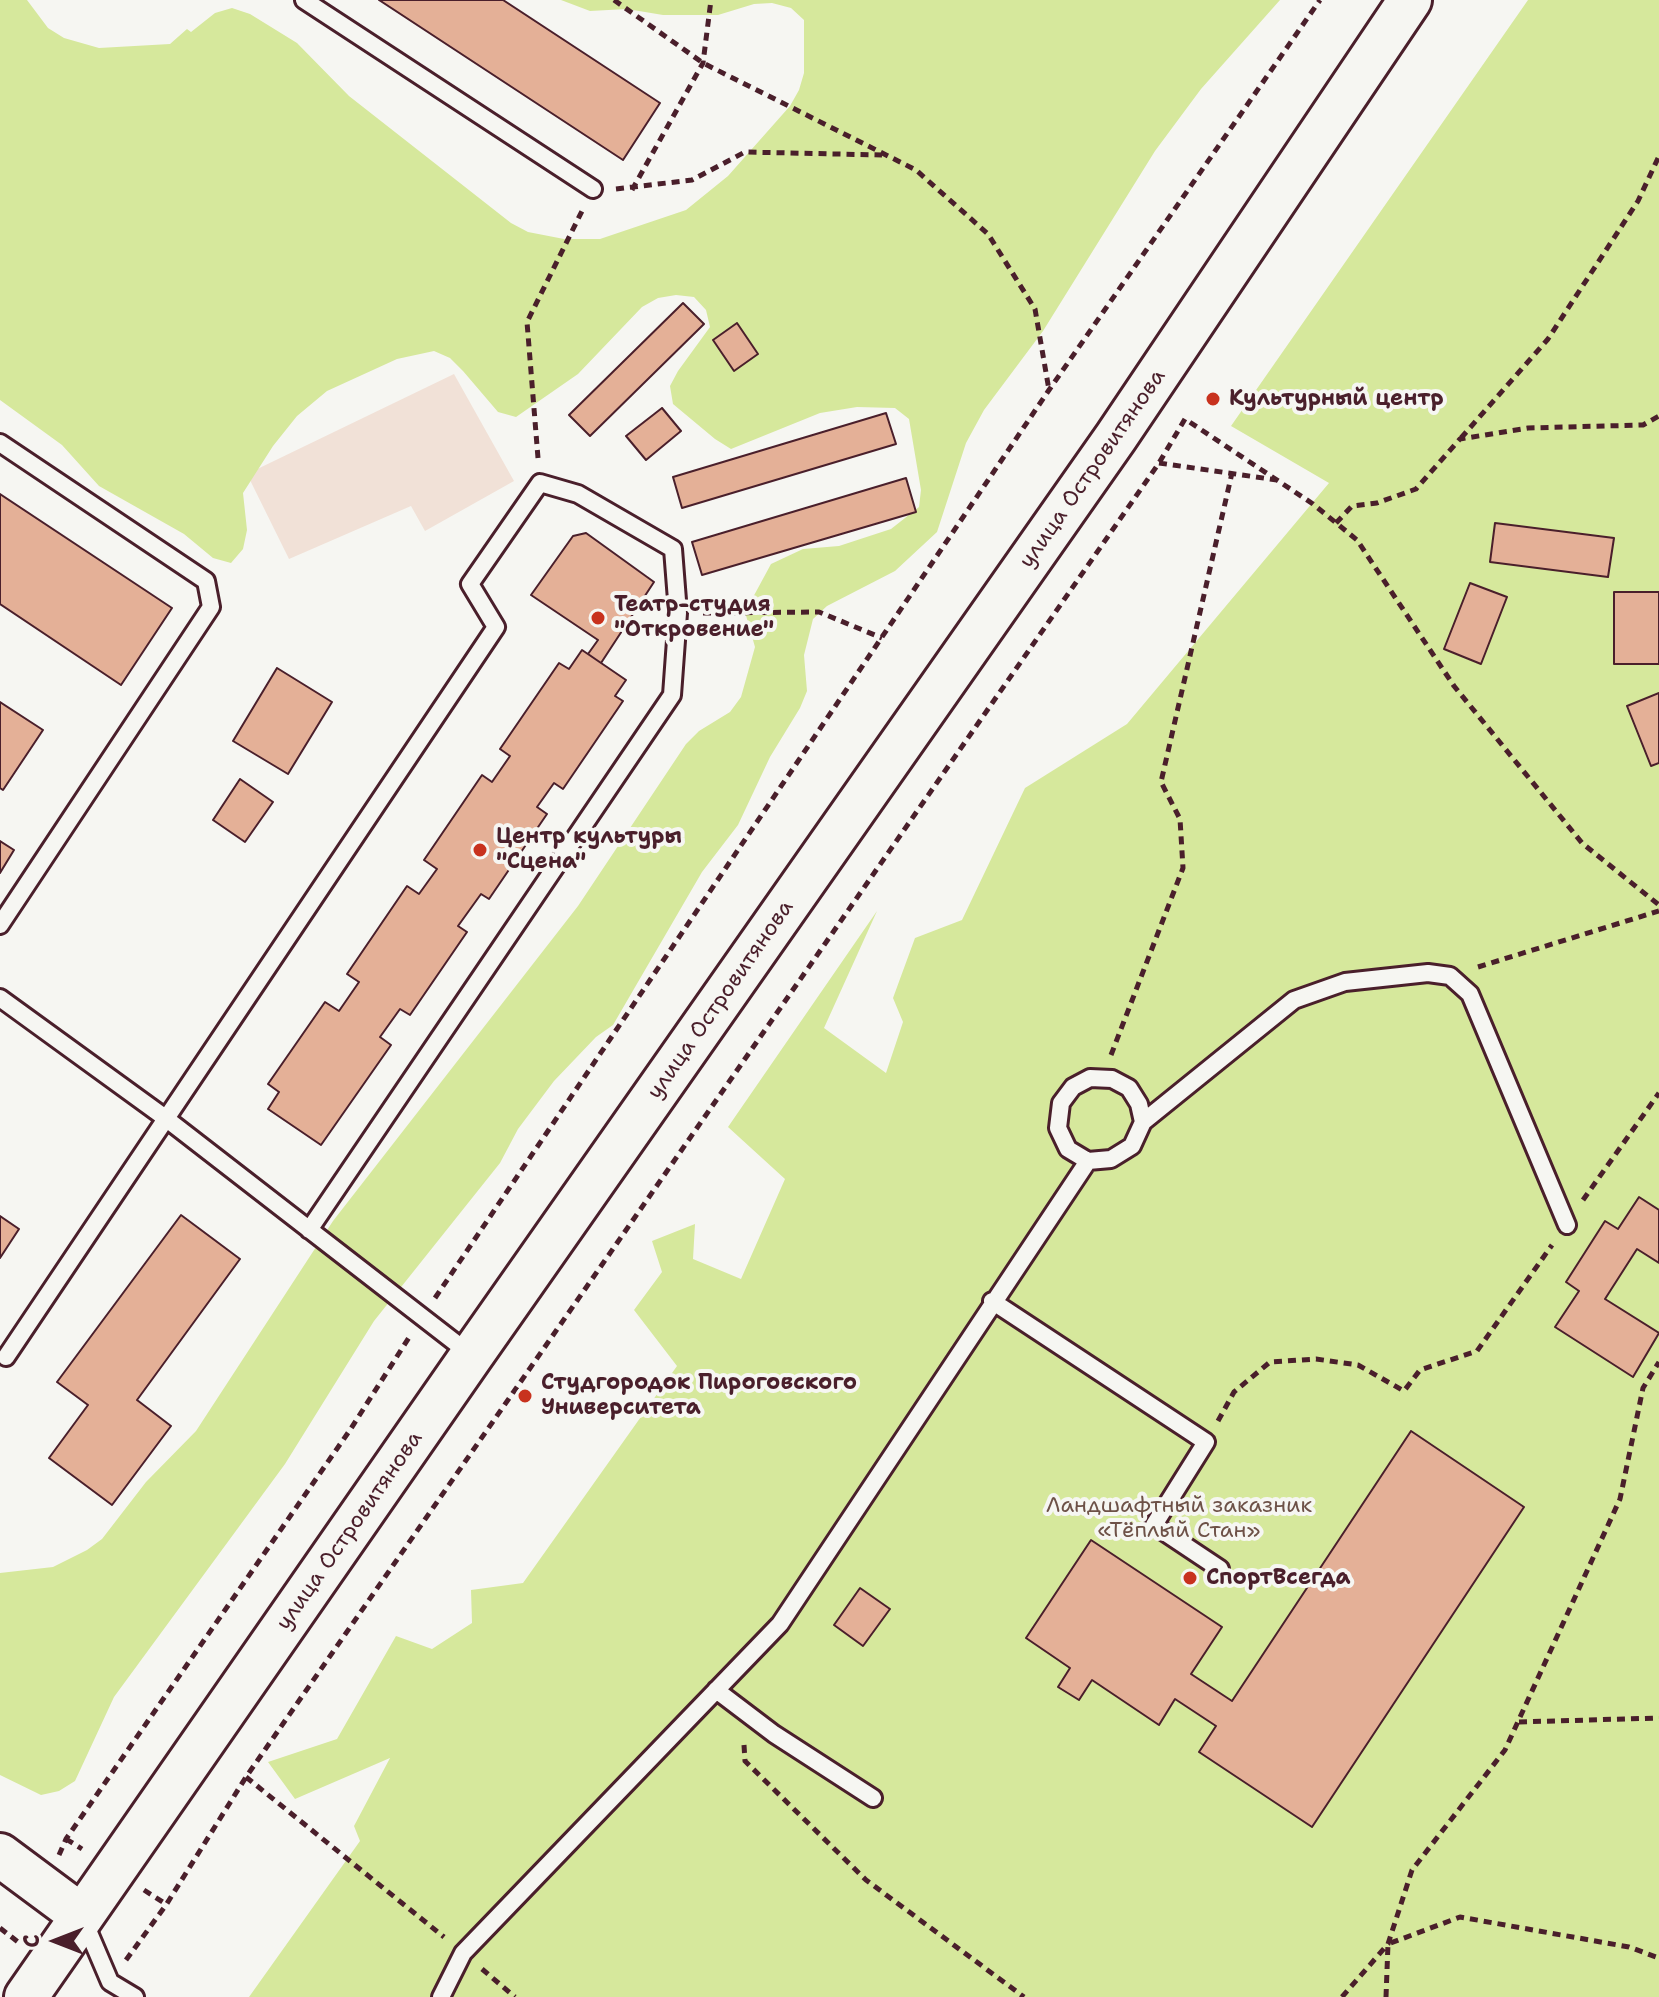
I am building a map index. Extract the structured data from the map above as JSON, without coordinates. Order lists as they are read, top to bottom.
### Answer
{
  "streets": {
    "main road": ["улица Островитянова"]
  },
  "parks": ["Ландшафтный заказник «Тёплый Стан»"],
  "places": [
    "Культурный центр",
    "Театр-студия \"Откровение\"",
    "Центр культуры \"Сцена\"",
    "Студгородок Пироговского Университета",
    "СпортВсегда"
  ],
  "north": "left"
}
